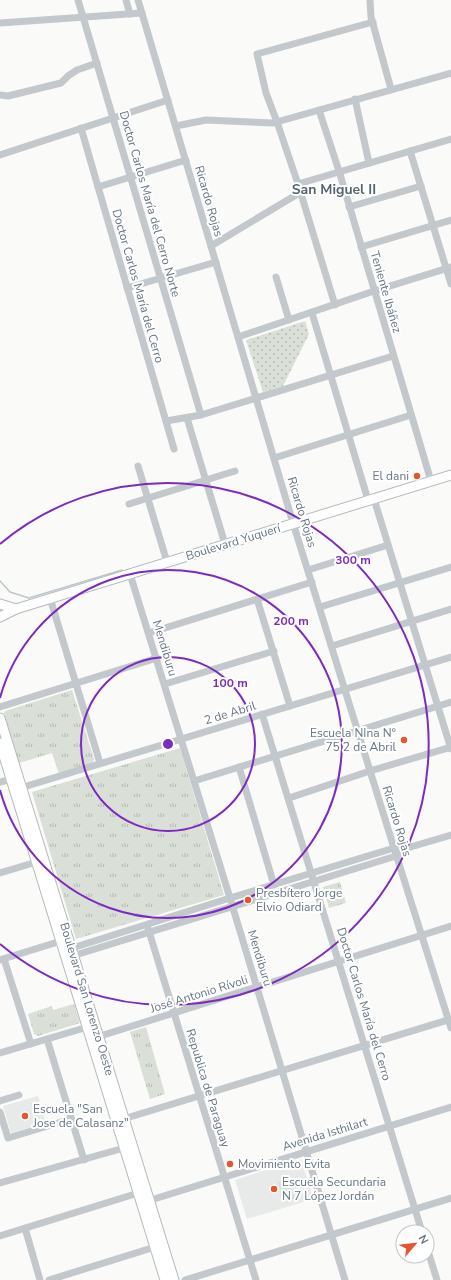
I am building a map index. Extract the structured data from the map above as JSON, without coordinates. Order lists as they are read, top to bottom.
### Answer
{
  "streets": {
    "main road": ["Boulevard Yuquerí", "Boulevard San Lorenzo Oeste"],
    "street": [
      "Ricardo Rojas",
      "Doctor Carlos María del Cerro Norte",
      "Doctor Carlos María del Cerro",
      "Teniente Ibáñez",
      "Mendiburu",
      "2 de Abril",
      "José Antonio Rívoli",
      "Republica de Paraguay",
      "Avenida Isthilart"
    ]
  },
  "crossings": [
    ["Ricardo Rojas", "Boulevard Yuquerí"],
    ["Ricardo Rojas", "2 de Abril"],
    ["Ricardo Rojas", "José Antonio Rívoli"],
    ["Doctor Carlos María del Cerro", "2 de Abril"],
    ["Doctor Carlos María del Cerro", "José Antonio Rívoli"],
    ["Doctor Carlos María del Cerro", "Avenida Isthilart"],
    ["Teniente Ibáñez", "Boulevard Yuquerí"],
    ["Boulevard Yuquerí", "Mendiburu"],
    ["Mendiburu", "2 de Abril"],
    ["Mendiburu", "José Antonio Rívoli"],
    ["Mendiburu", "Avenida Isthilart"],
    ["2 de Abril", "Boulevard San Lorenzo Oeste"],
    ["José Antonio Rívoli", "Boulevard San Lorenzo Oeste"],
    ["José Antonio Rívoli", "Republica de Paraguay"],
    ["Boulevard San Lorenzo Oeste", "Avenida Isthilart"],
    ["Republica de Paraguay", "Avenida Isthilart"]
  ],
  "districts": ["San Miguel II"],
  "places": [
    "El dani",
    "Escuela NIna N° 75 2 de Abril",
    "Presbítero Jorge Elvio Odiard",
    "Escuela \"San Jose de Calasanz\"",
    "Movimiento Evita",
    "Escuela Secundaria N 7 López Jordán"
  ],
  "north": "top right",
  "rings": ["300 m", "200 m", "100 m"]
}
